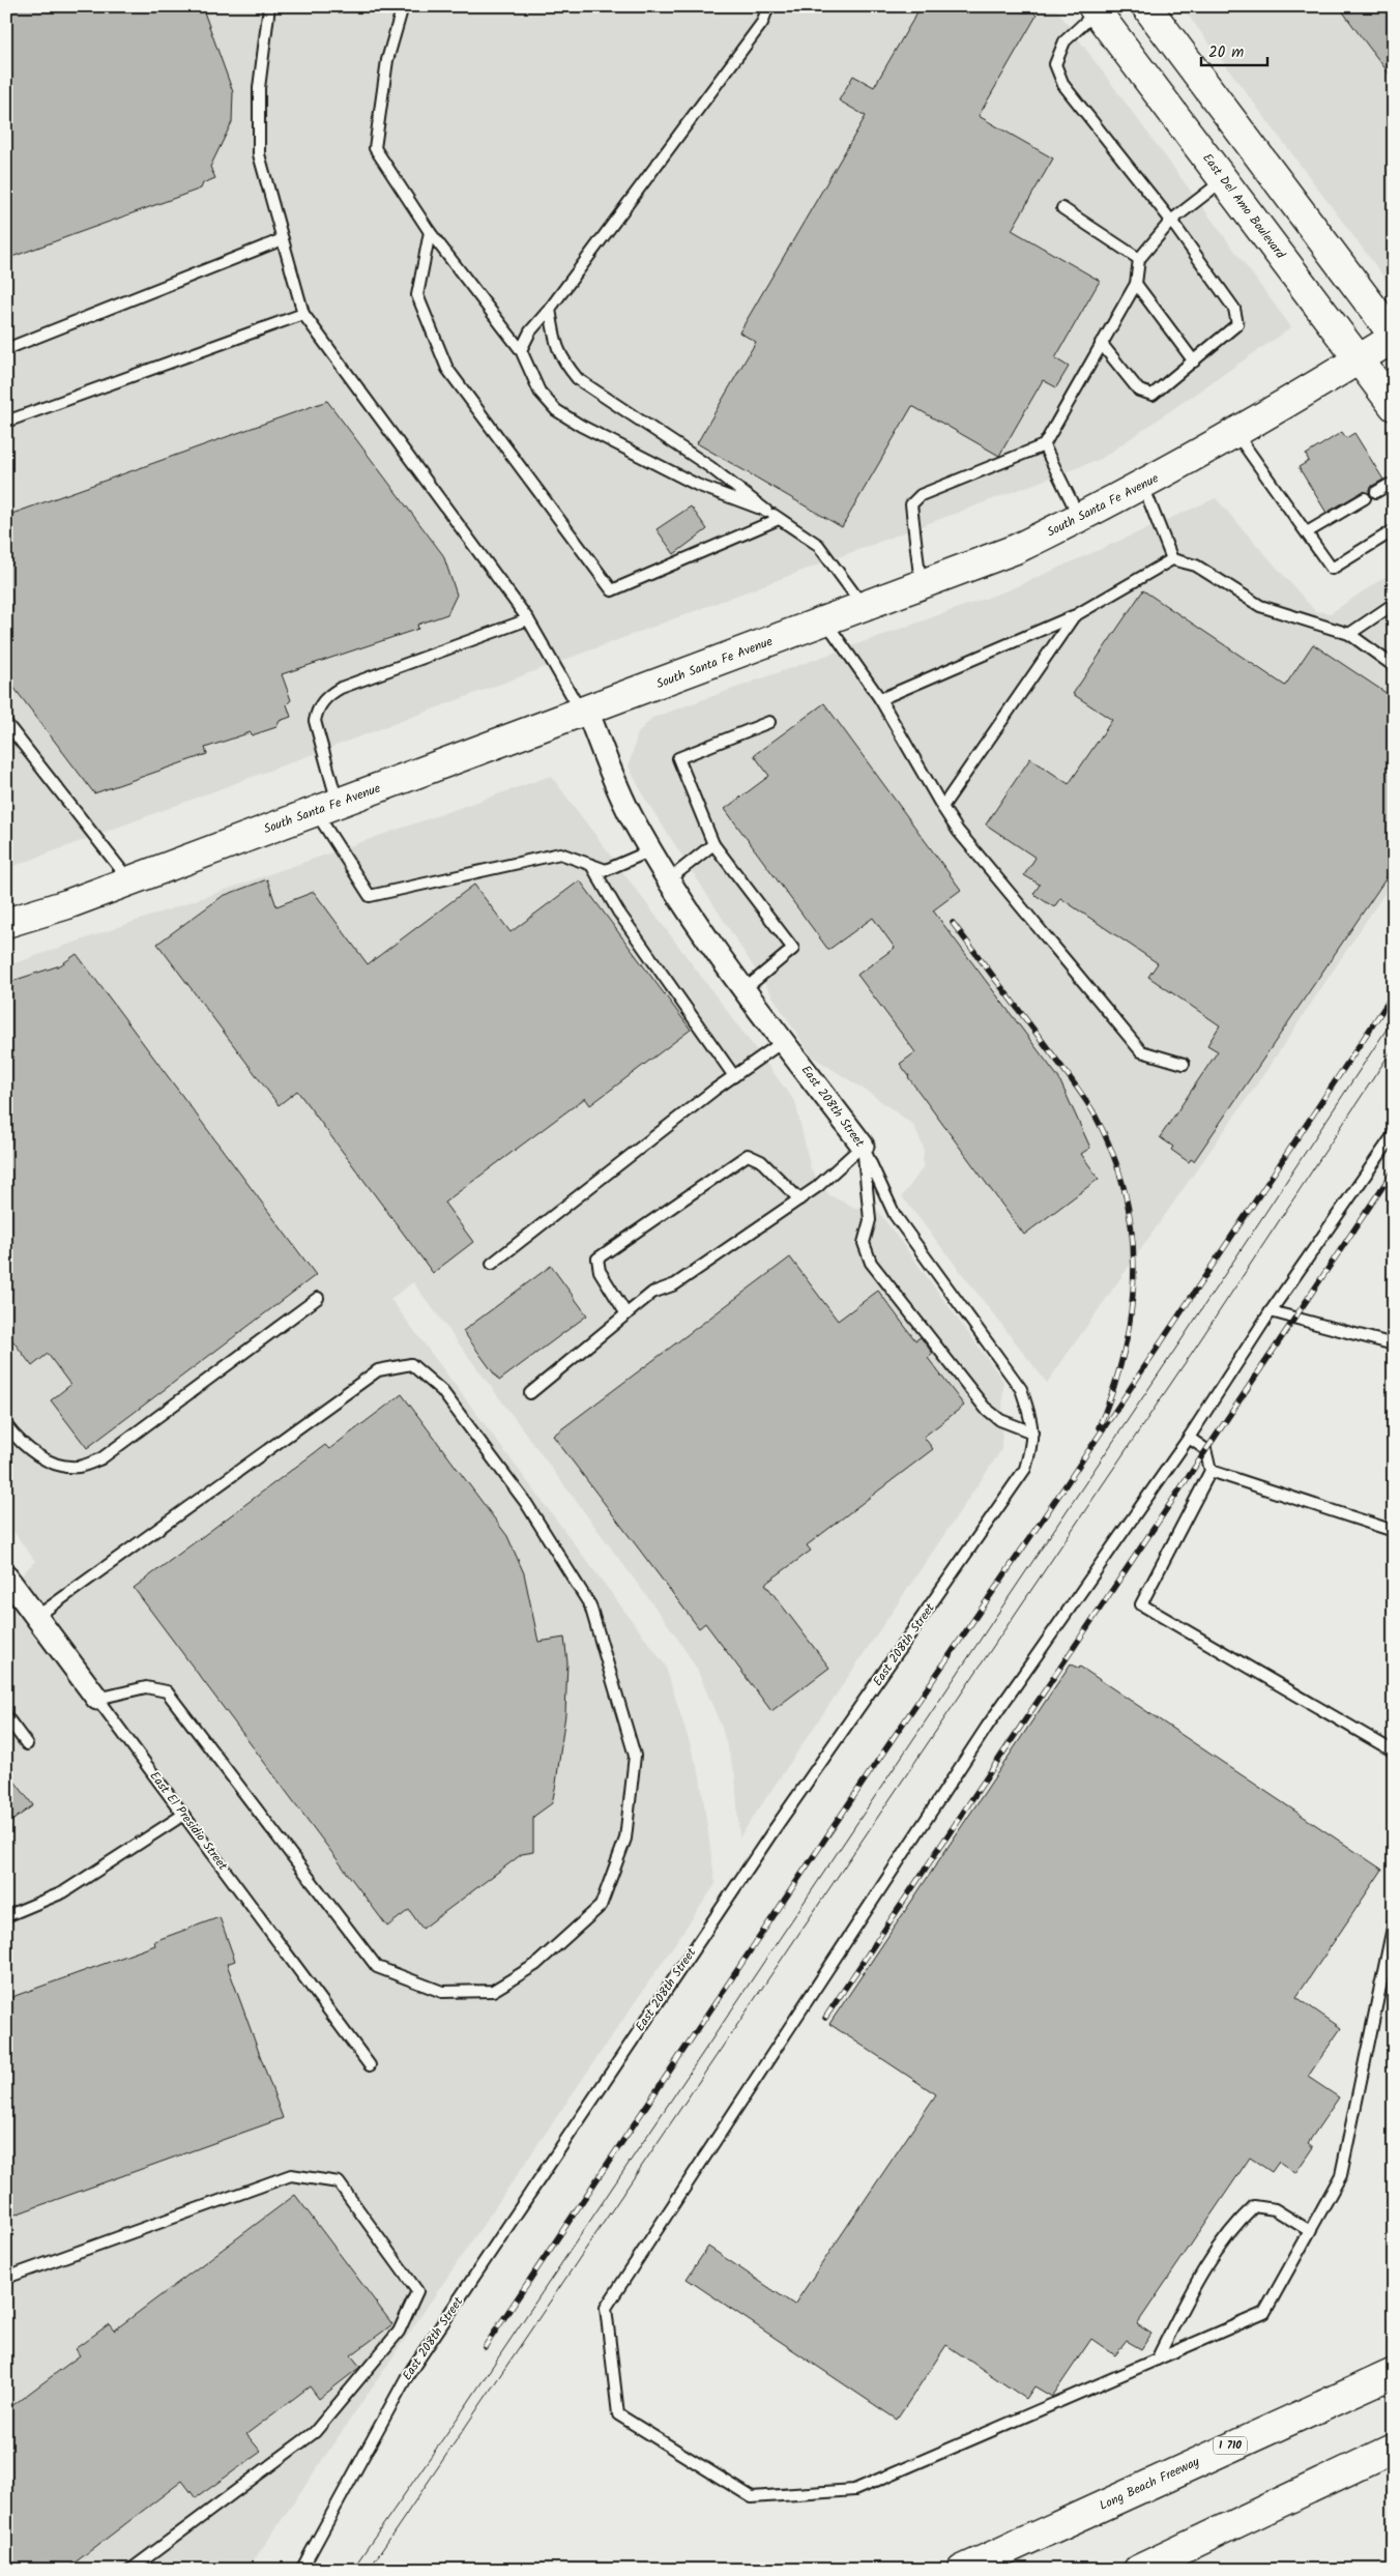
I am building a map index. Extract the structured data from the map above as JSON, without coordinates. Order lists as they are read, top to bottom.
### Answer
{
  "streets": {
    "main road": [
      "East Del Amo Boulevard",
      "South Santa Fe Avenue",
      "I 710",
      "Long Beach Freeway"
    ],
    "street": ["East 208th Street", "East El Presidio Street"]
  },
  "crossings": [
    ["East Del Amo Boulevard", "South Santa Fe Avenue"],
    ["South Santa Fe Avenue", "East 208th Street"]
  ],
  "scale_bar": "20 m"
}
